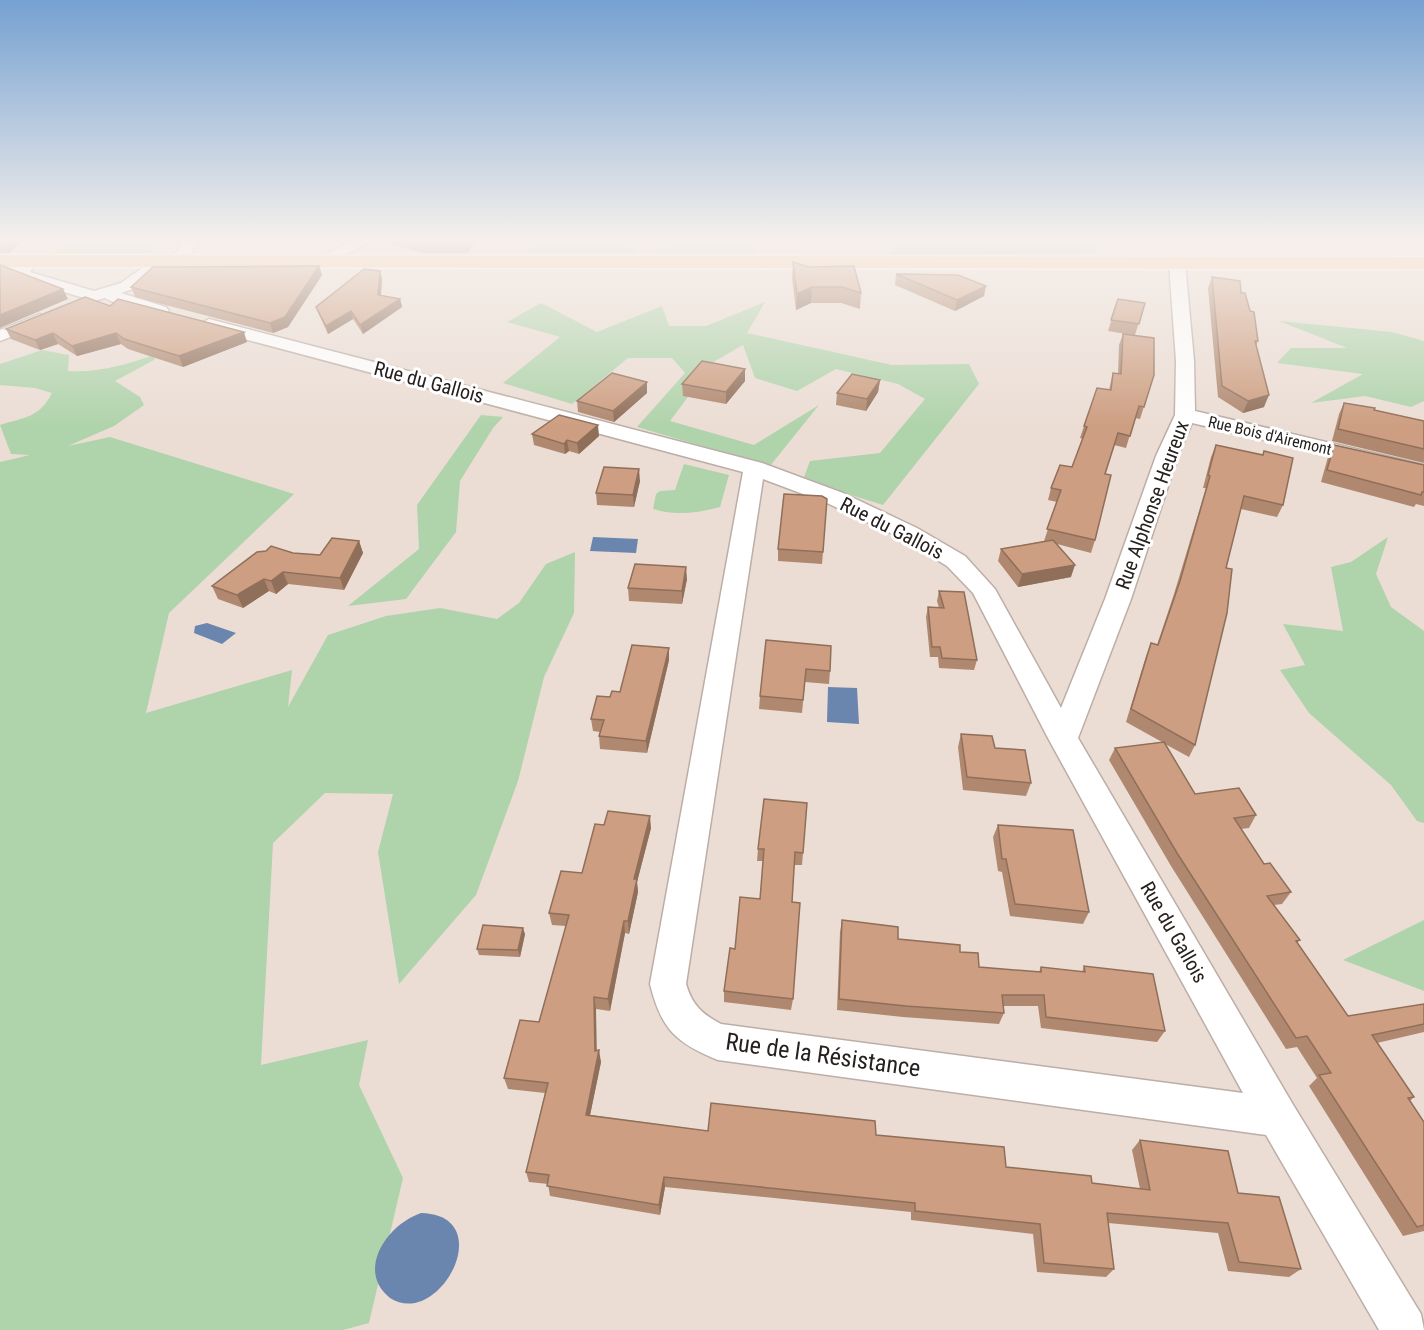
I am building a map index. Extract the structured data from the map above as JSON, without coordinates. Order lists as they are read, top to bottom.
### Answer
{
  "streets": {
    "street": [
      "Rue du Gallois",
      "Rue Bois d'Airemont",
      "Rue Alphonse Heureux",
      "Rue de la Résistance"
    ]
  },
  "crossings": [
    ["Rue du Gallois", "Rue Alphonse Heureux"],
    ["Rue du Gallois", "Rue de la Résistance"],
    ["Rue Bois d'Airemont", "Rue Alphonse Heureux"]
  ]
}
